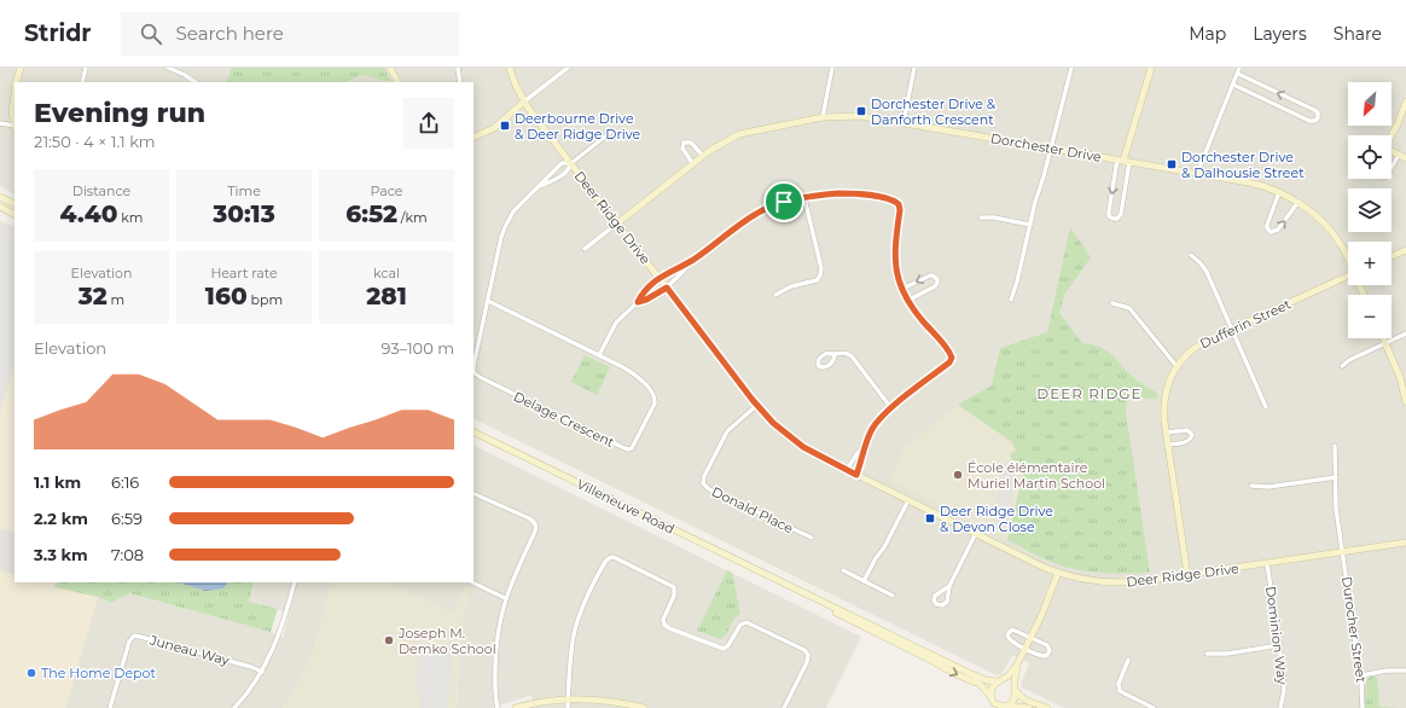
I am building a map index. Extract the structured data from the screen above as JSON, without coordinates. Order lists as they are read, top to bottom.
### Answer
{
  "streets": {
    "street": [
      "Dorchester Drive",
      "Deer Ridge Drive",
      "Dufferin Street",
      "Delage Crescent",
      "Villeneuve Road",
      "Donald Place",
      "Durocher Street",
      "Dominion Way",
      "Juneau Way"
    ]
  },
  "crossings": [
    ["Dorchester Drive", "Deer Ridge Drive"],
    ["Deer Ridge Drive", "Dufferin Street"],
    ["Deer Ridge Drive", "Delage Crescent"],
    ["Deer Ridge Drive", "Donald Place"],
    ["Deer Ridge Drive", "Durocher Street"],
    ["Deer Ridge Drive", "Dominion Way"]
  ],
  "districts": ["DEER RIDGE"],
  "places": {
    "transit": [
      "Dorchester Drive & Danforth Crescent",
      "Deerbourne Drive & Deer Ridge Drive",
      "Dorchester Drive & Dalhousie Street",
      "Deer Ridge Drive & Devon Close"
    ],
    "other": ["École élémentaire Muriel Martin School", "Joseph M. Demko School", "The Home Depot"]
  },
  "north": "bottom left",
  "page": {
    "header": "Stridr",
    "search": "Search here",
    "nav": ["Map", "Layers", "Share"],
    "map_buttons": ["+", "−"],
    "heading": ["Evening run", "21:50 · 4 × 1.1 km"],
    "stats": [
      ["Distance", "4.40 km"],
      ["Time", "30:13"],
      ["Pace", "6:52 /km"],
      ["Elevation", "32 m"],
      ["Heart rate", "160 bpm"],
      ["kcal", "281"]
    ],
    "chart": ["Elevation", "93–100 m"],
    "list": [
      {
        "name": "1.1 km",
        "note": "6:16"
      },
      {
        "name": "2.2 km",
        "note": "6:59"
      },
      {
        "name": "3.3 km",
        "note": "7:08"
      }
    ]
  }
}
